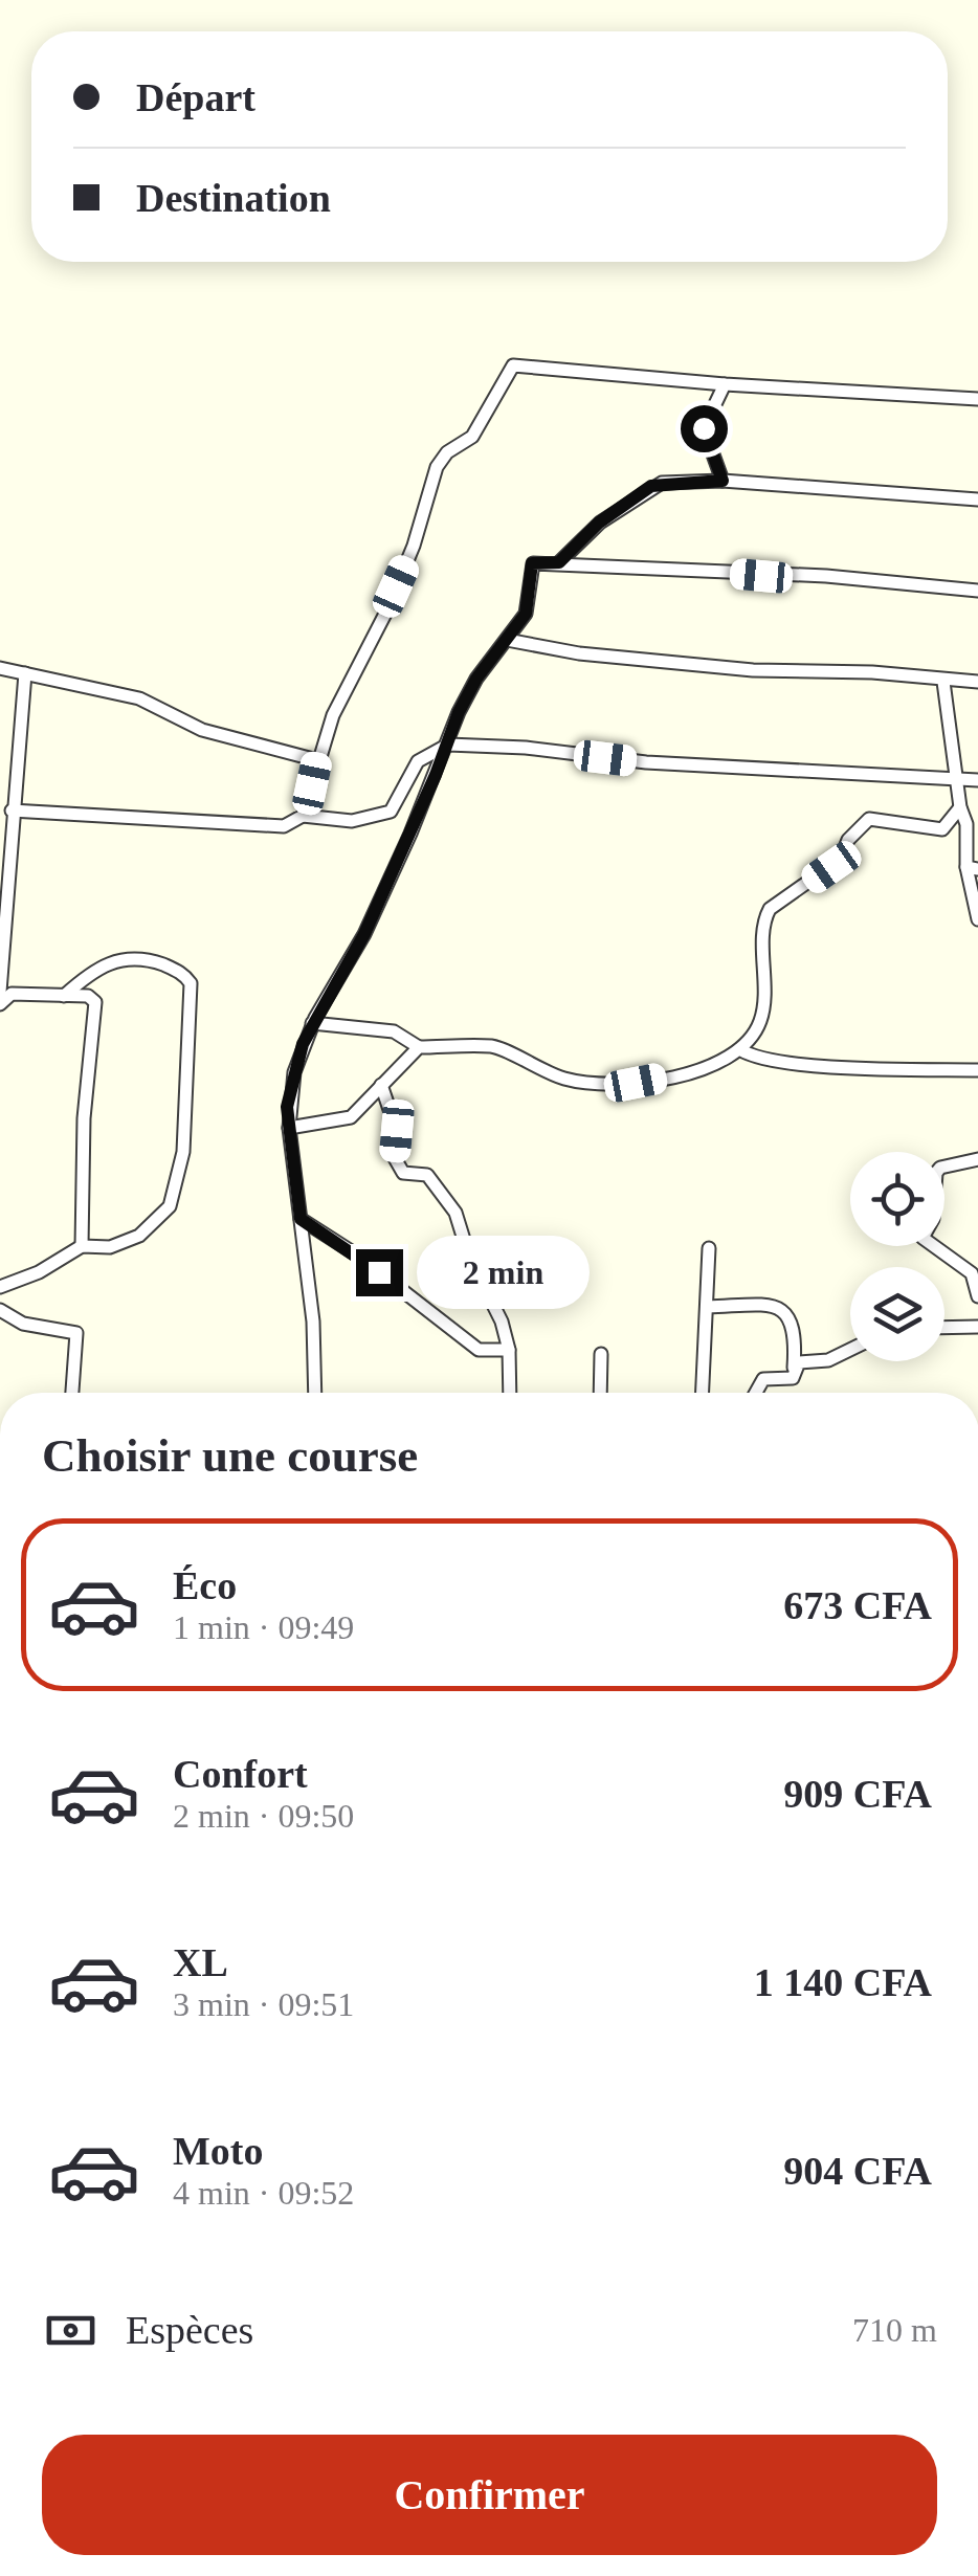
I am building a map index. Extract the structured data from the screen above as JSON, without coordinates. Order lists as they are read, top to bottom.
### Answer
{
  "page": {
    "banner": ["Départ", "Destination"],
    "bubble": "2 min",
    "heading": "Choisir une course",
    "list": [
      {
        "name": "Éco",
        "note": "1 min · 09:49",
        "value": "673 CFA"
      },
      {
        "name": "Confort",
        "note": "2 min · 09:50",
        "value": "909 CFA"
      },
      {
        "name": "XL",
        "note": "3 min · 09:51",
        "value": "1 140 CFA"
      },
      {
        "name": "Moto",
        "note": "4 min · 09:52",
        "value": "904 CFA"
      }
    ],
    "pay": ["Espèces", "710 m"],
    "buttons": "Confirmer"
  }
}
